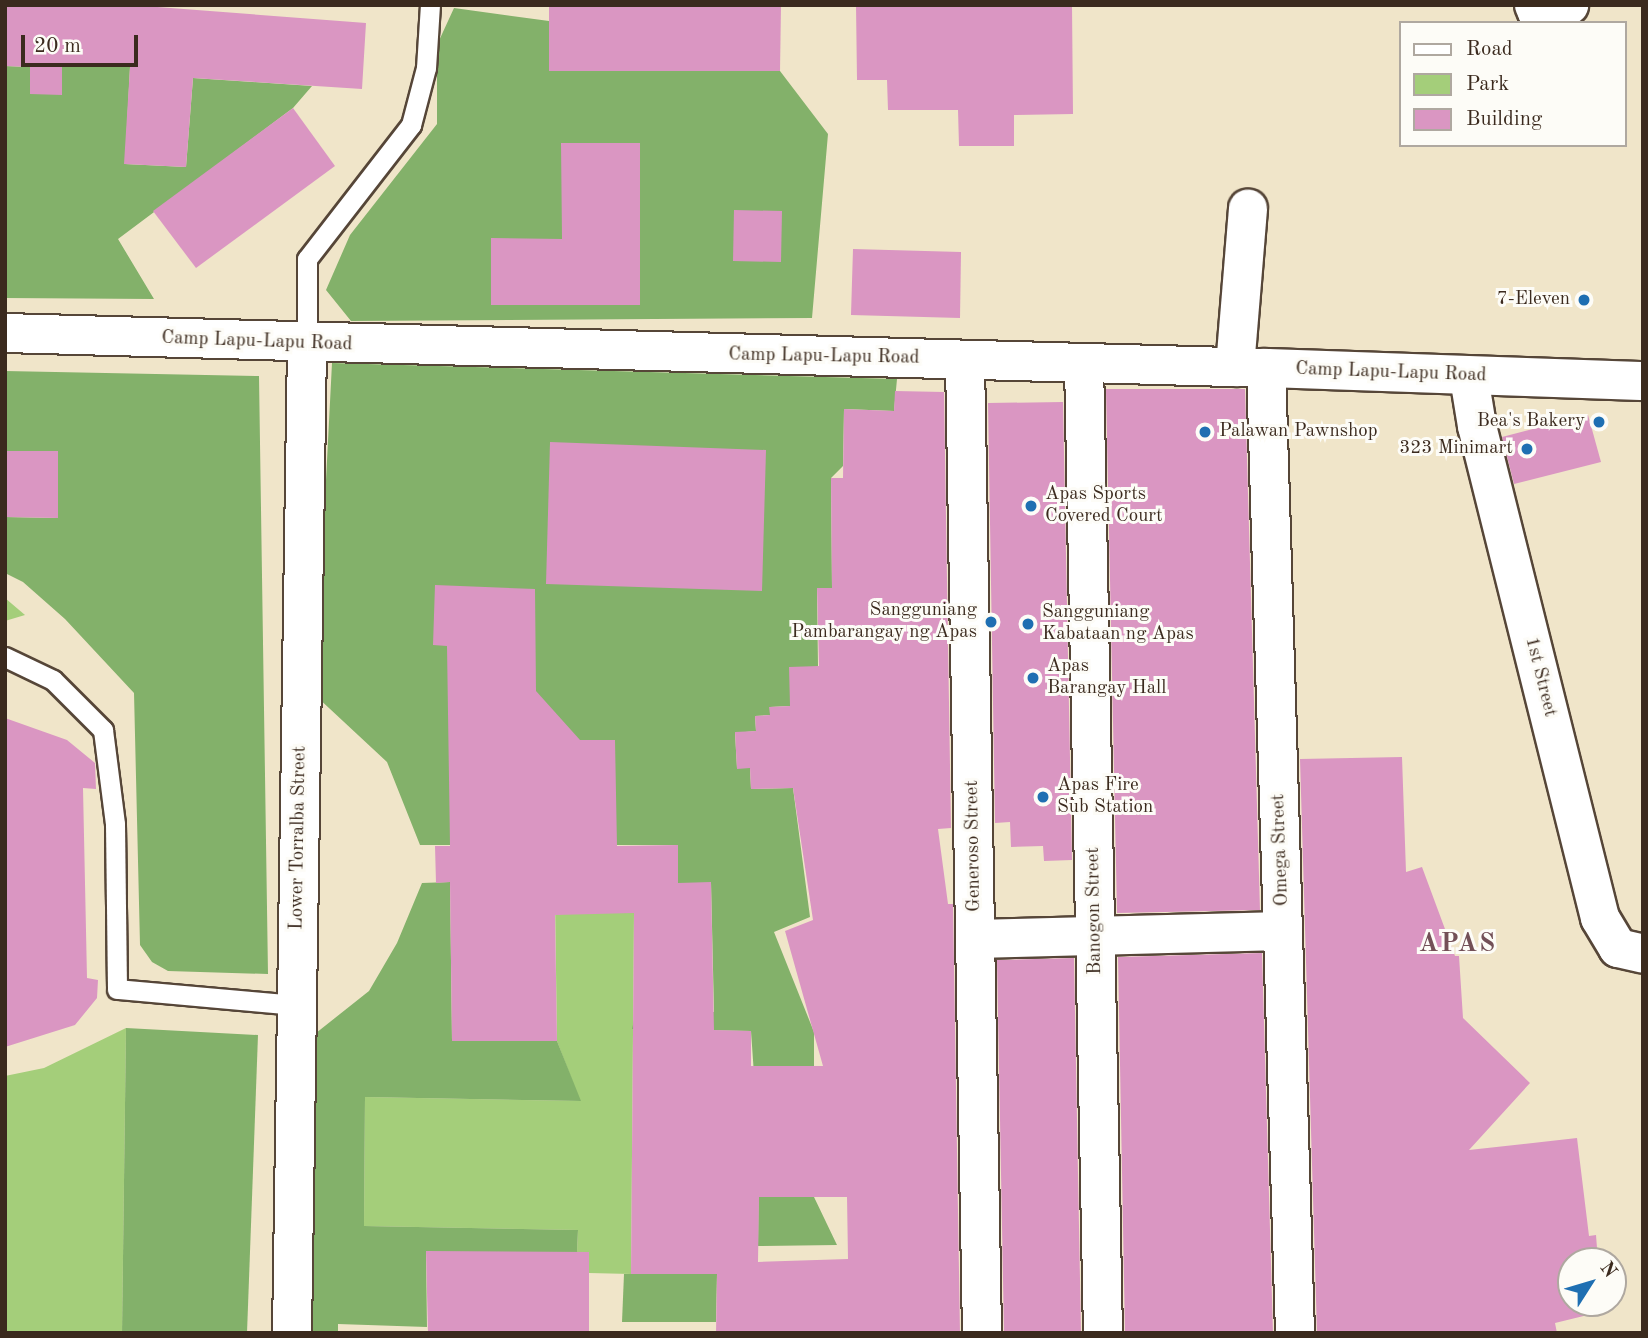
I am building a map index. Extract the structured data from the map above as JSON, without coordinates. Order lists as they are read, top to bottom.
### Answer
{
  "streets": {
    "street": [
      "Camp Lapu-Lapu Road",
      "1st Street",
      "Lower Torralba Street",
      "Generoso Street",
      "Omega Street",
      "Banogon Street"
    ]
  },
  "crossings": [
    ["Camp Lapu-Lapu Road", "1st Street"],
    ["Camp Lapu-Lapu Road", "Lower Torralba Street"],
    ["Camp Lapu-Lapu Road", "Generoso Street"],
    ["Camp Lapu-Lapu Road", "Omega Street"],
    ["Camp Lapu-Lapu Road", "Banogon Street"]
  ],
  "districts": ["APAS"],
  "places": [
    "7-Eleven",
    "Bea's Bakery",
    "Palawan Pawnshop",
    "323 Minimart",
    "Apas Sports Covered Court",
    "Sangguniang Pambarangay ng Apas",
    "Sangguniang Kabataan ng Apas",
    "Apas Barangay Hall",
    "Apas Fire Sub Station"
  ],
  "legend": ["Road", "Park", "Building"],
  "scale_bar": "20 m",
  "north": "top right"
}
